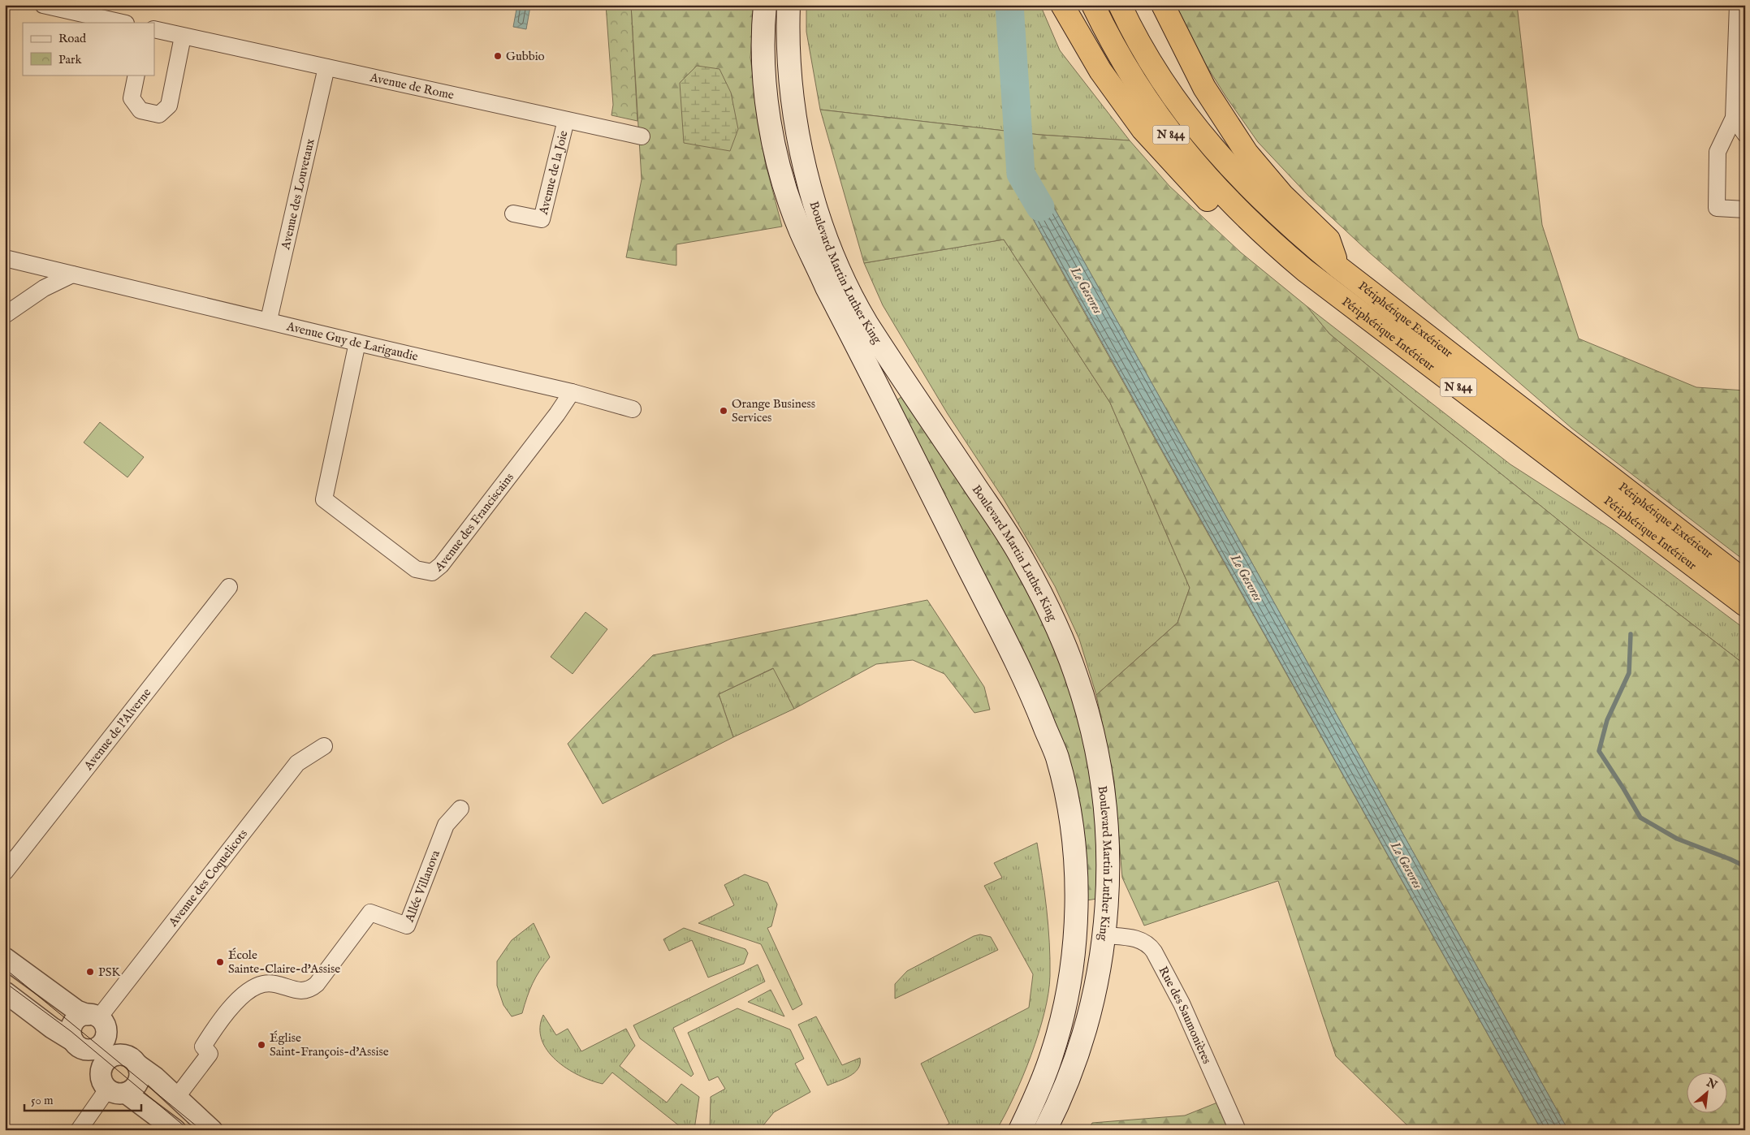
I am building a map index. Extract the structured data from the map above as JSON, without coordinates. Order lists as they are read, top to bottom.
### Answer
{
  "streets": {
    "highway": ["N 844", "Périphérique Extérieur", "Périphérique Intérieur"],
    "main road": ["Boulevard Martin Luther King"],
    "street": [
      "Avenue de Rome",
      "Avenue de la Joie",
      "Avenue des Louvetaux",
      "Avenue Guy de Larigaudie",
      "Avenue des Franciscains",
      "Avenue de l'Alverne",
      "Avenue des Coquelicots",
      "Allée Villanova",
      "Rue des Saumonières"
    ]
  },
  "crossings": [
    ["Avenue de Rome", "Avenue de la Joie"],
    ["Avenue de Rome", "Avenue des Louvetaux"],
    ["Avenue des Louvetaux", "Avenue Guy de Larigaudie"],
    ["Boulevard Martin Luther King", "Rue des Saumonières"],
    ["Avenue Guy de Larigaudie", "Avenue des Franciscains"]
  ],
  "water": ["Le Gesvres"],
  "places": [
    "Gubbio",
    "Orange Business Services",
    "École Sainte-Claire-d'Assise",
    "PSK",
    "Église Saint-François-d'Assise"
  ],
  "legend": ["Road", "Park"],
  "scale_bar": "50 m",
  "north": "top right"
}
